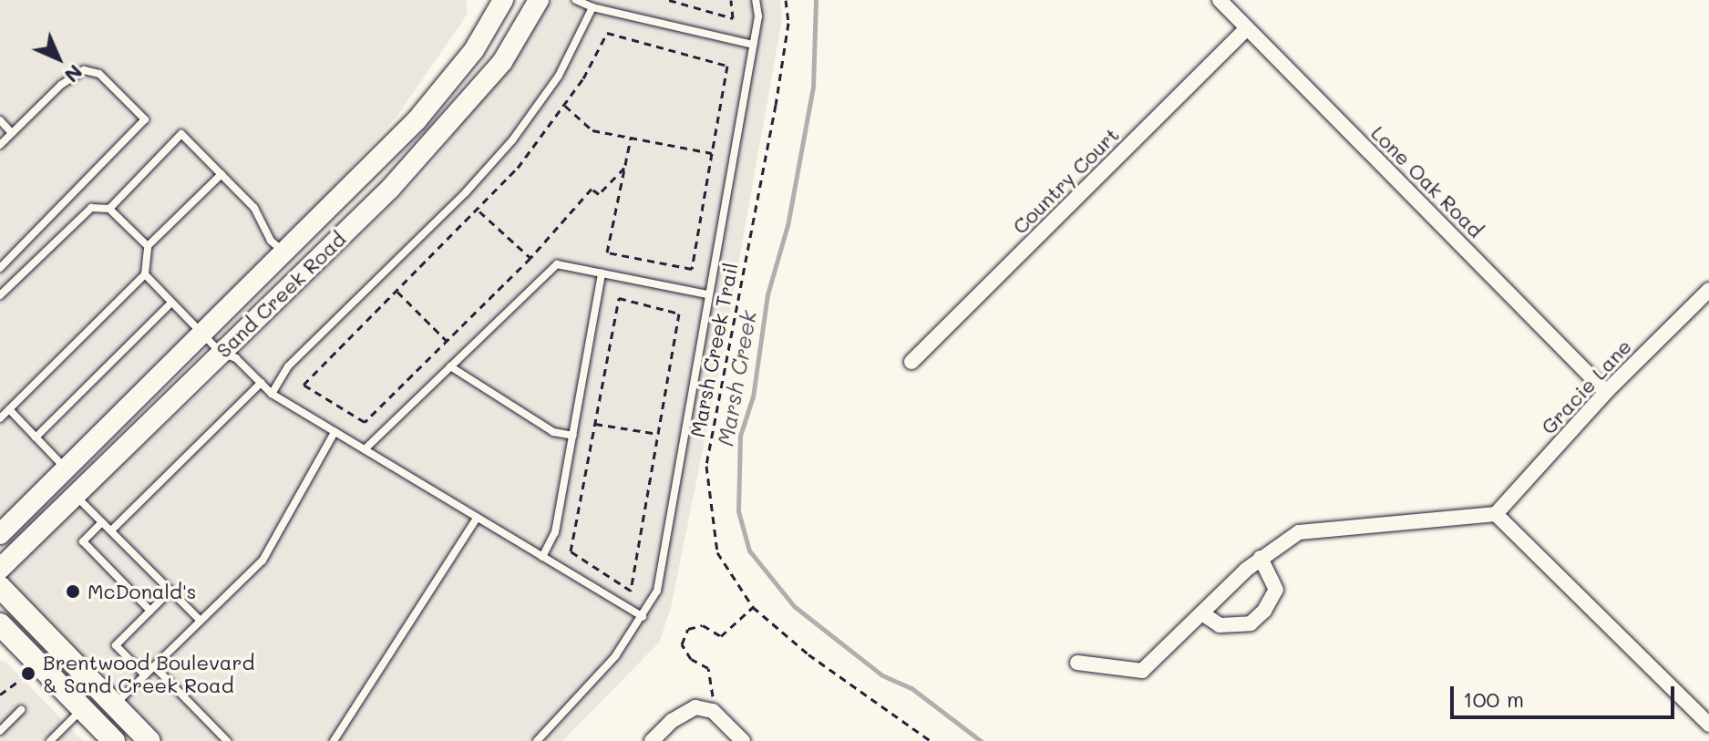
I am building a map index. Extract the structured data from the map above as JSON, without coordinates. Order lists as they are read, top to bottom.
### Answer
{
  "streets": {
    "main road": ["Sand Creek Road"],
    "street": ["Country Court", "Lone Oak Road", "Gracie Lane"],
    "path": ["Marsh Creek Trail"]
  },
  "crossings": [
    ["Country Court", "Lone Oak Road"],
    ["Lone Oak Road", "Gracie Lane"]
  ],
  "water": ["Marsh Creek"],
  "places": ["McDonald's", "Brentwood Boulevard & Sand Creek Road"],
  "scale_bar": "100 m",
  "north": "bottom right"
}
